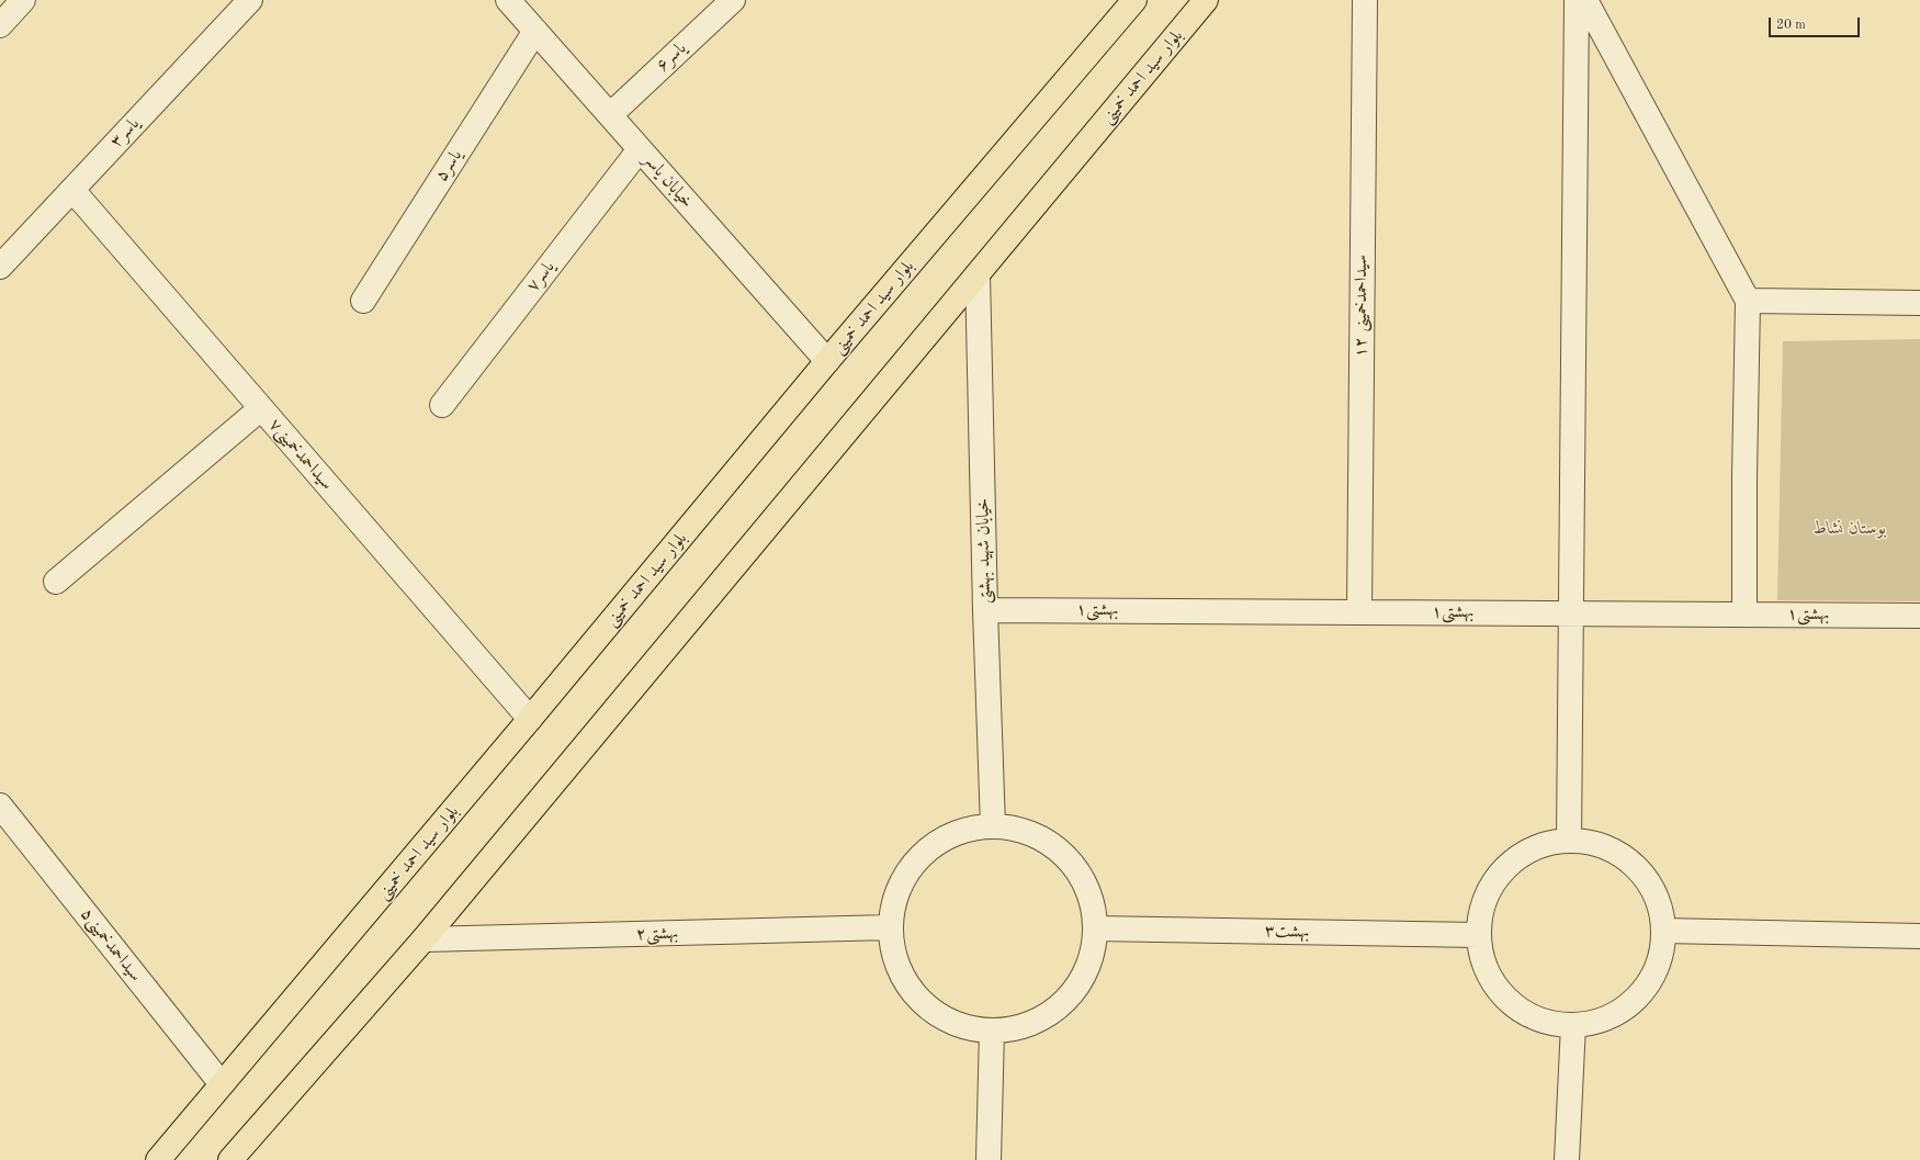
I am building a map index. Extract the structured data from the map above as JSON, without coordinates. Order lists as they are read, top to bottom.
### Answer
{
  "streets": {
    "main road": ["بلوار سید احمد خمینی"],
    "street": [
      "یاسر۶",
      "یاسر۳",
      "یاسر۵",
      "خیابان یاسر",
      "یاسر۷",
      "سیداحمدخمینی ۱۲",
      "سیداحمدخمینی۷",
      "خیابان شهید بهشتی",
      "بهشتی۱",
      "بهشت۳",
      "بهشتی۲",
      "سیداحمدخمینی۵"
    ]
  },
  "crossings": [
    ["یاسر۶", "خیابان یاسر"],
    ["بلوار سید احمد خمینی", "خیابان یاسر"],
    ["بلوار سید احمد خمینی", "سیداحمدخمینی۷"],
    ["بلوار سید احمد خمینی", "خیابان شهید بهشتی"],
    ["بلوار سید احمد خمینی", "بهشتی۲"],
    ["بلوار سید احمد خمینی", "سیداحمدخمینی۵"],
    ["یاسر۳", "سیداحمدخمینی۷"],
    ["یاسر۵", "خیابان یاسر"],
    ["خیابان یاسر", "یاسر۷"],
    ["سیداحمدخمینی ۱۲", "بهشتی۱"],
    ["خیابان شهید بهشتی", "بهشتی۱"]
  ],
  "parks": ["بوستان نشاط"],
  "scale_bar": "20 m"
}
